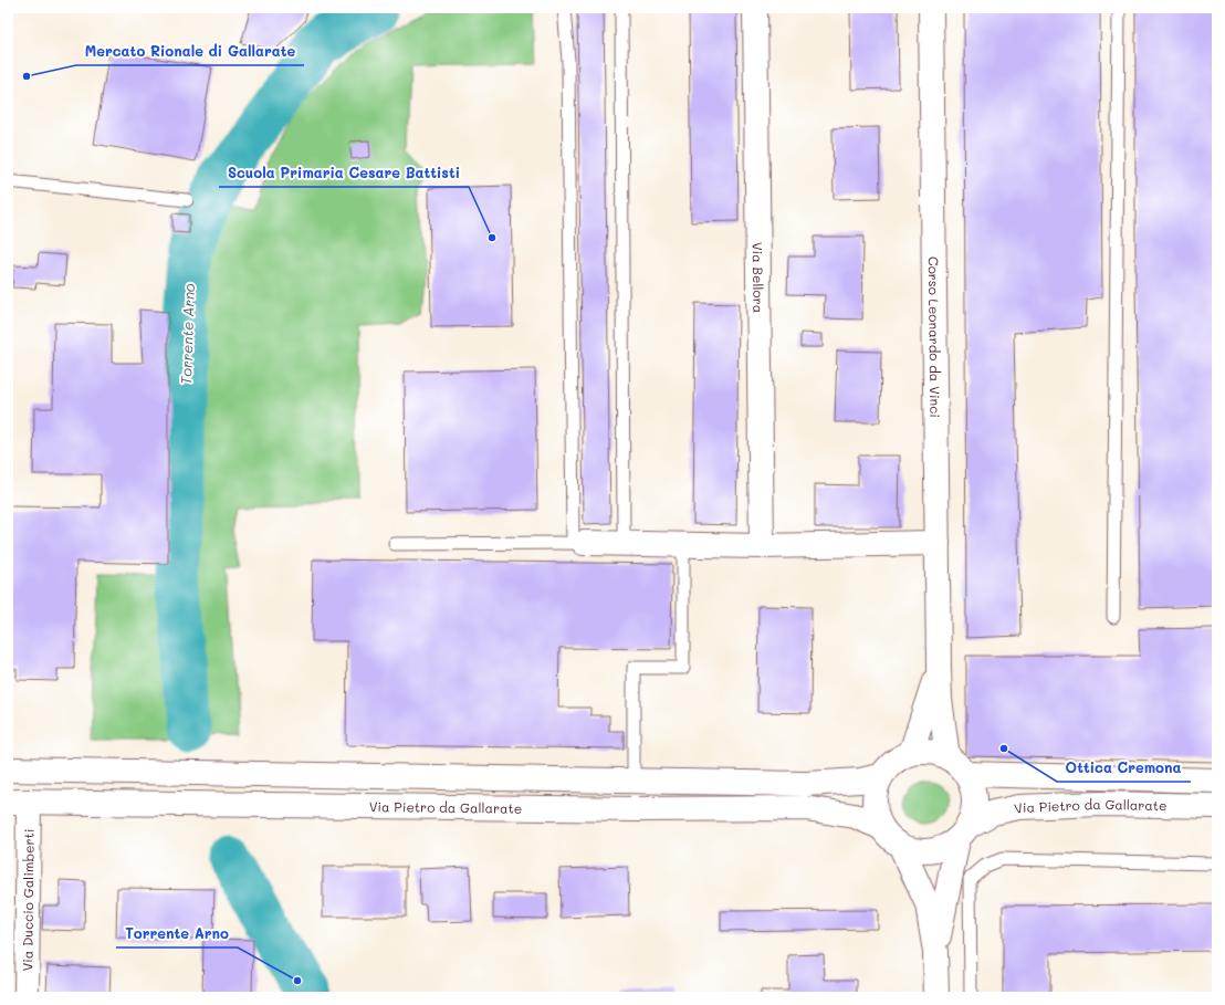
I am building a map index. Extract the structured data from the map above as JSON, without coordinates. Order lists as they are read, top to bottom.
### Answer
{
  "streets": {
    "street": [
      "Via Bellora",
      "Corso Leonardo da Vinci",
      "Via Pietro da Gallarate",
      "Via Duccio Galimberti"
    ]
  },
  "crossings": [
    ["Corso Leonardo da Vinci", "Via Pietro da Gallarate"],
    ["Via Pietro da Gallarate", "Via Duccio Galimberti"]
  ],
  "water": ["Torrente Arno"],
  "places": [
    "Mercato Rionale di Gallarate",
    "Scuola Primaria Cesare Battisti",
    "Ottica Cremona",
    "Torrente Arno"
  ]
}
